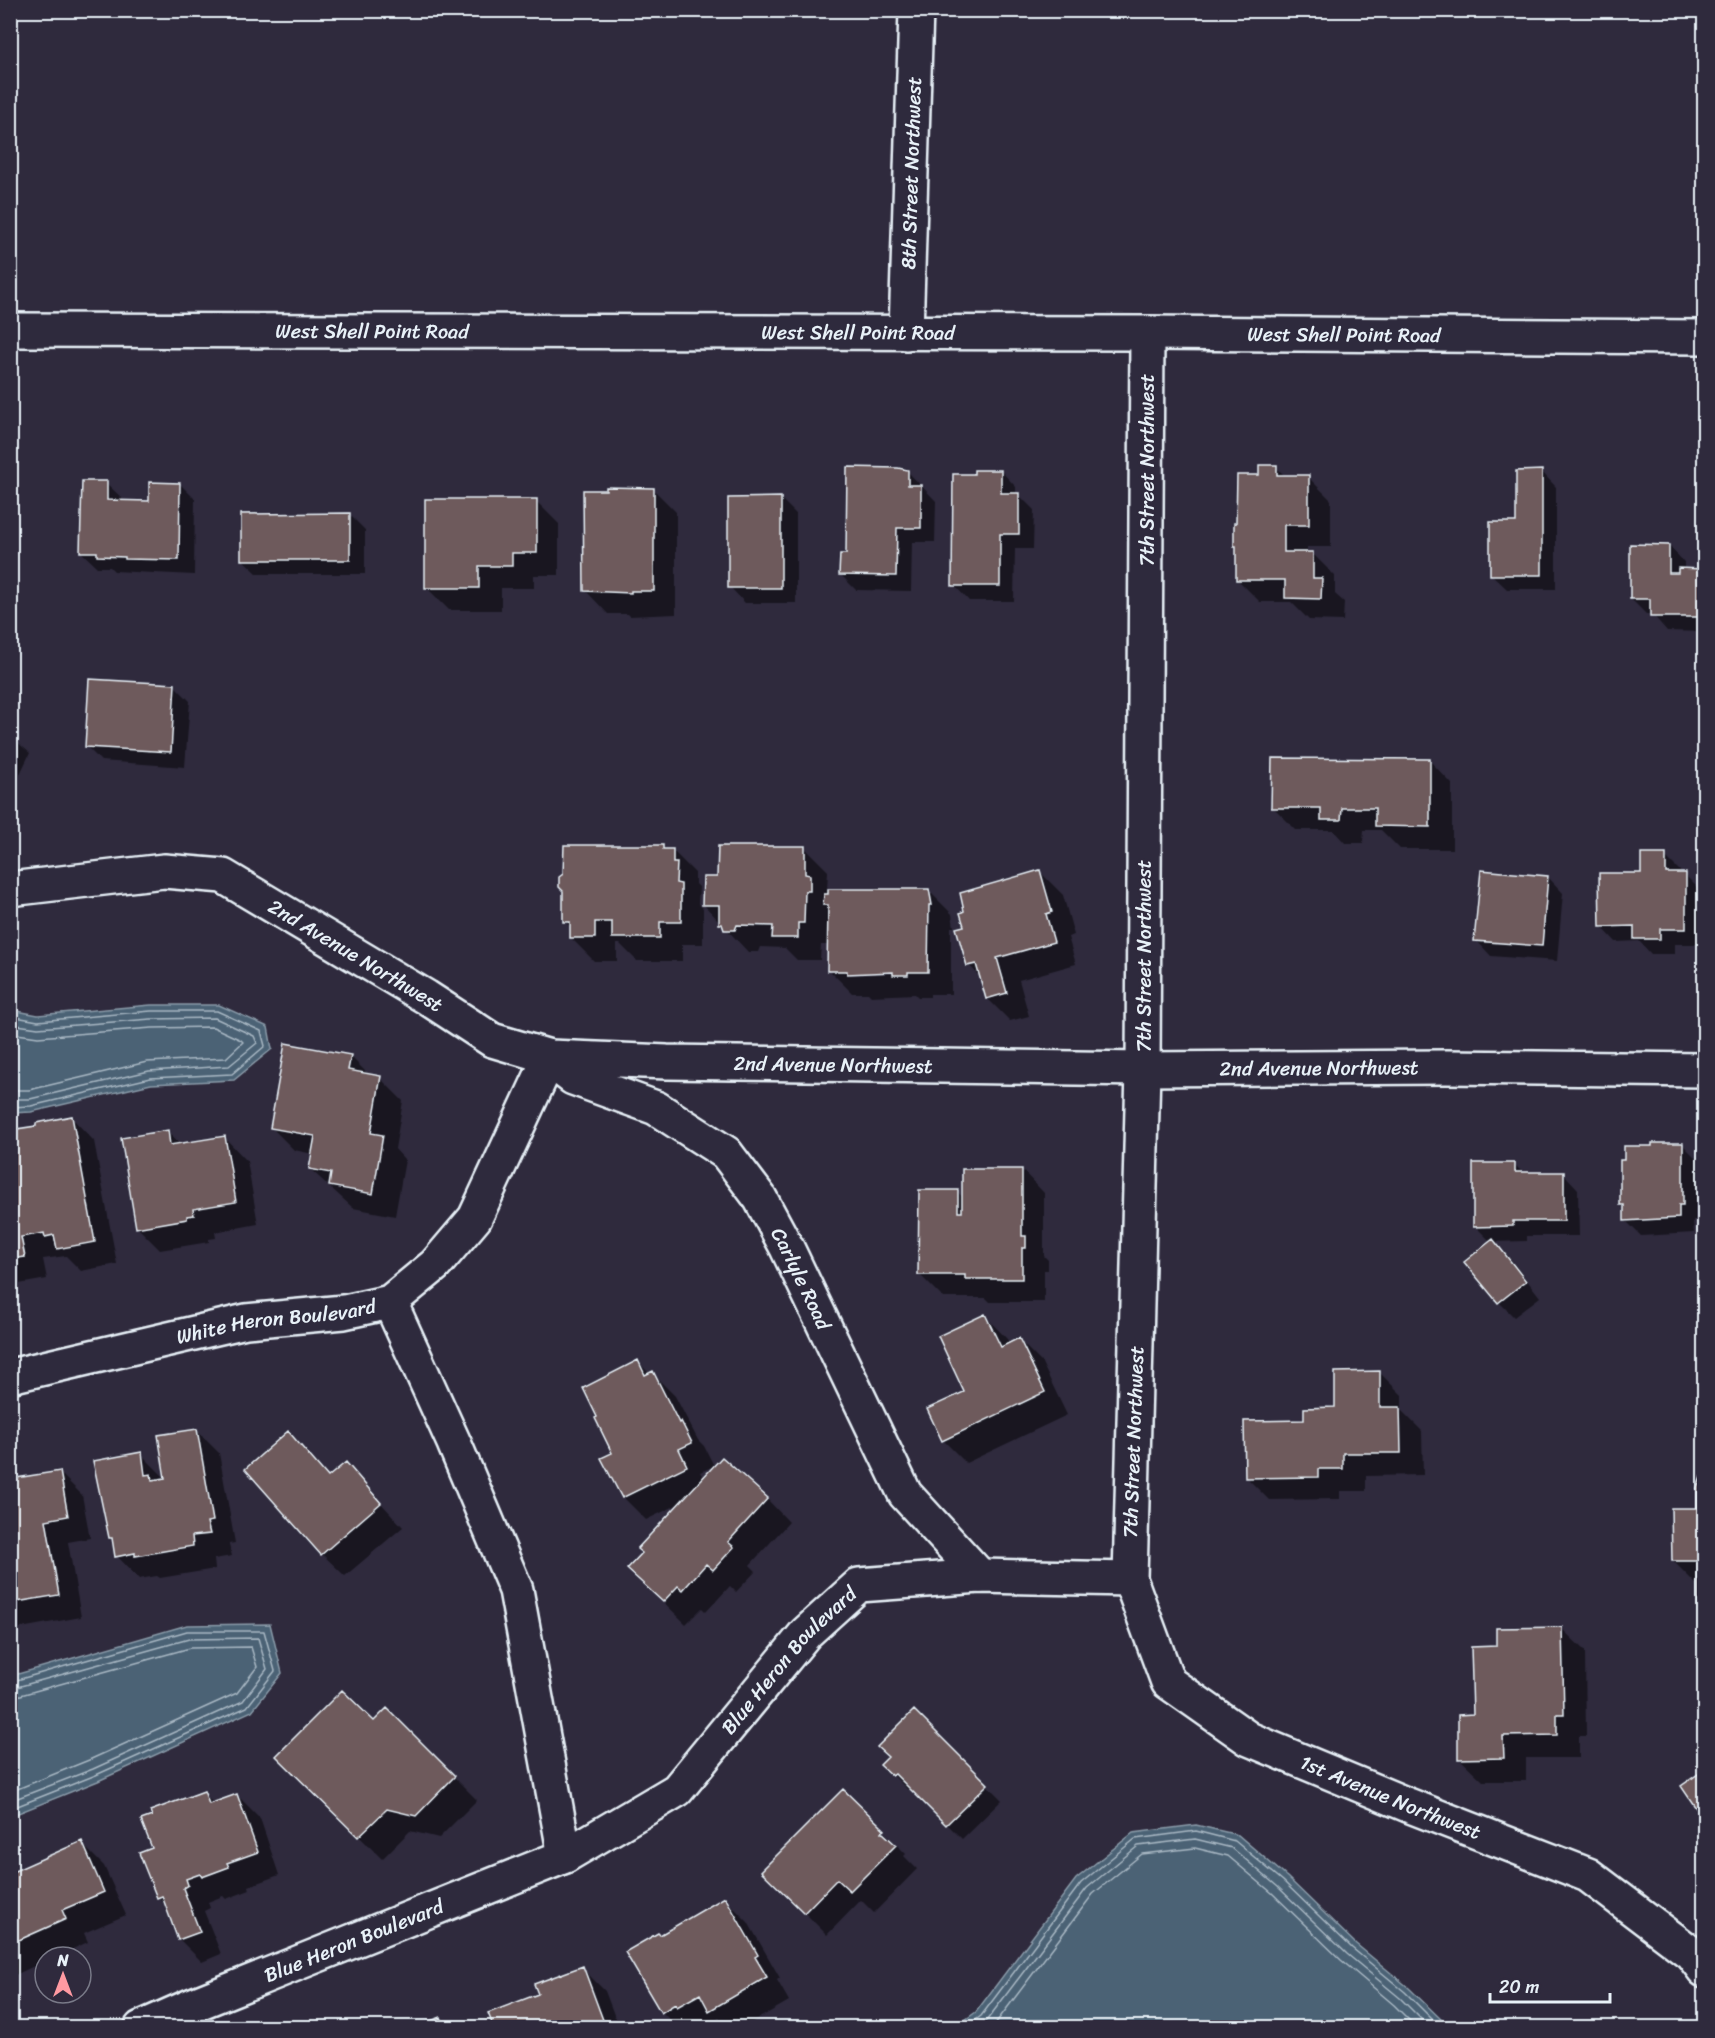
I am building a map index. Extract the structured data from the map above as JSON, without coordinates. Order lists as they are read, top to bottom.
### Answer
{
  "streets": {
    "street": [
      "8th Street Northwest",
      "West Shell Point Road",
      "7th Street Northwest",
      "2nd Avenue Northwest",
      "Carlyle Road",
      "White Heron Boulevard",
      "Blue Heron Boulevard",
      "1st Avenue Northwest"
    ]
  },
  "crossings": [
    ["8th Street Northwest", "West Shell Point Road"],
    ["West Shell Point Road", "7th Street Northwest"],
    ["7th Street Northwest", "2nd Avenue Northwest"],
    ["7th Street Northwest", "Blue Heron Boulevard"],
    ["7th Street Northwest", "1st Avenue Northwest"],
    ["2nd Avenue Northwest", "Carlyle Road"],
    ["2nd Avenue Northwest", "White Heron Boulevard"],
    ["Carlyle Road", "White Heron Boulevard"],
    ["Carlyle Road", "Blue Heron Boulevard"],
    ["Blue Heron Boulevard", "1st Avenue Northwest"]
  ],
  "scale_bar": "20 m",
  "north": "top"
}
